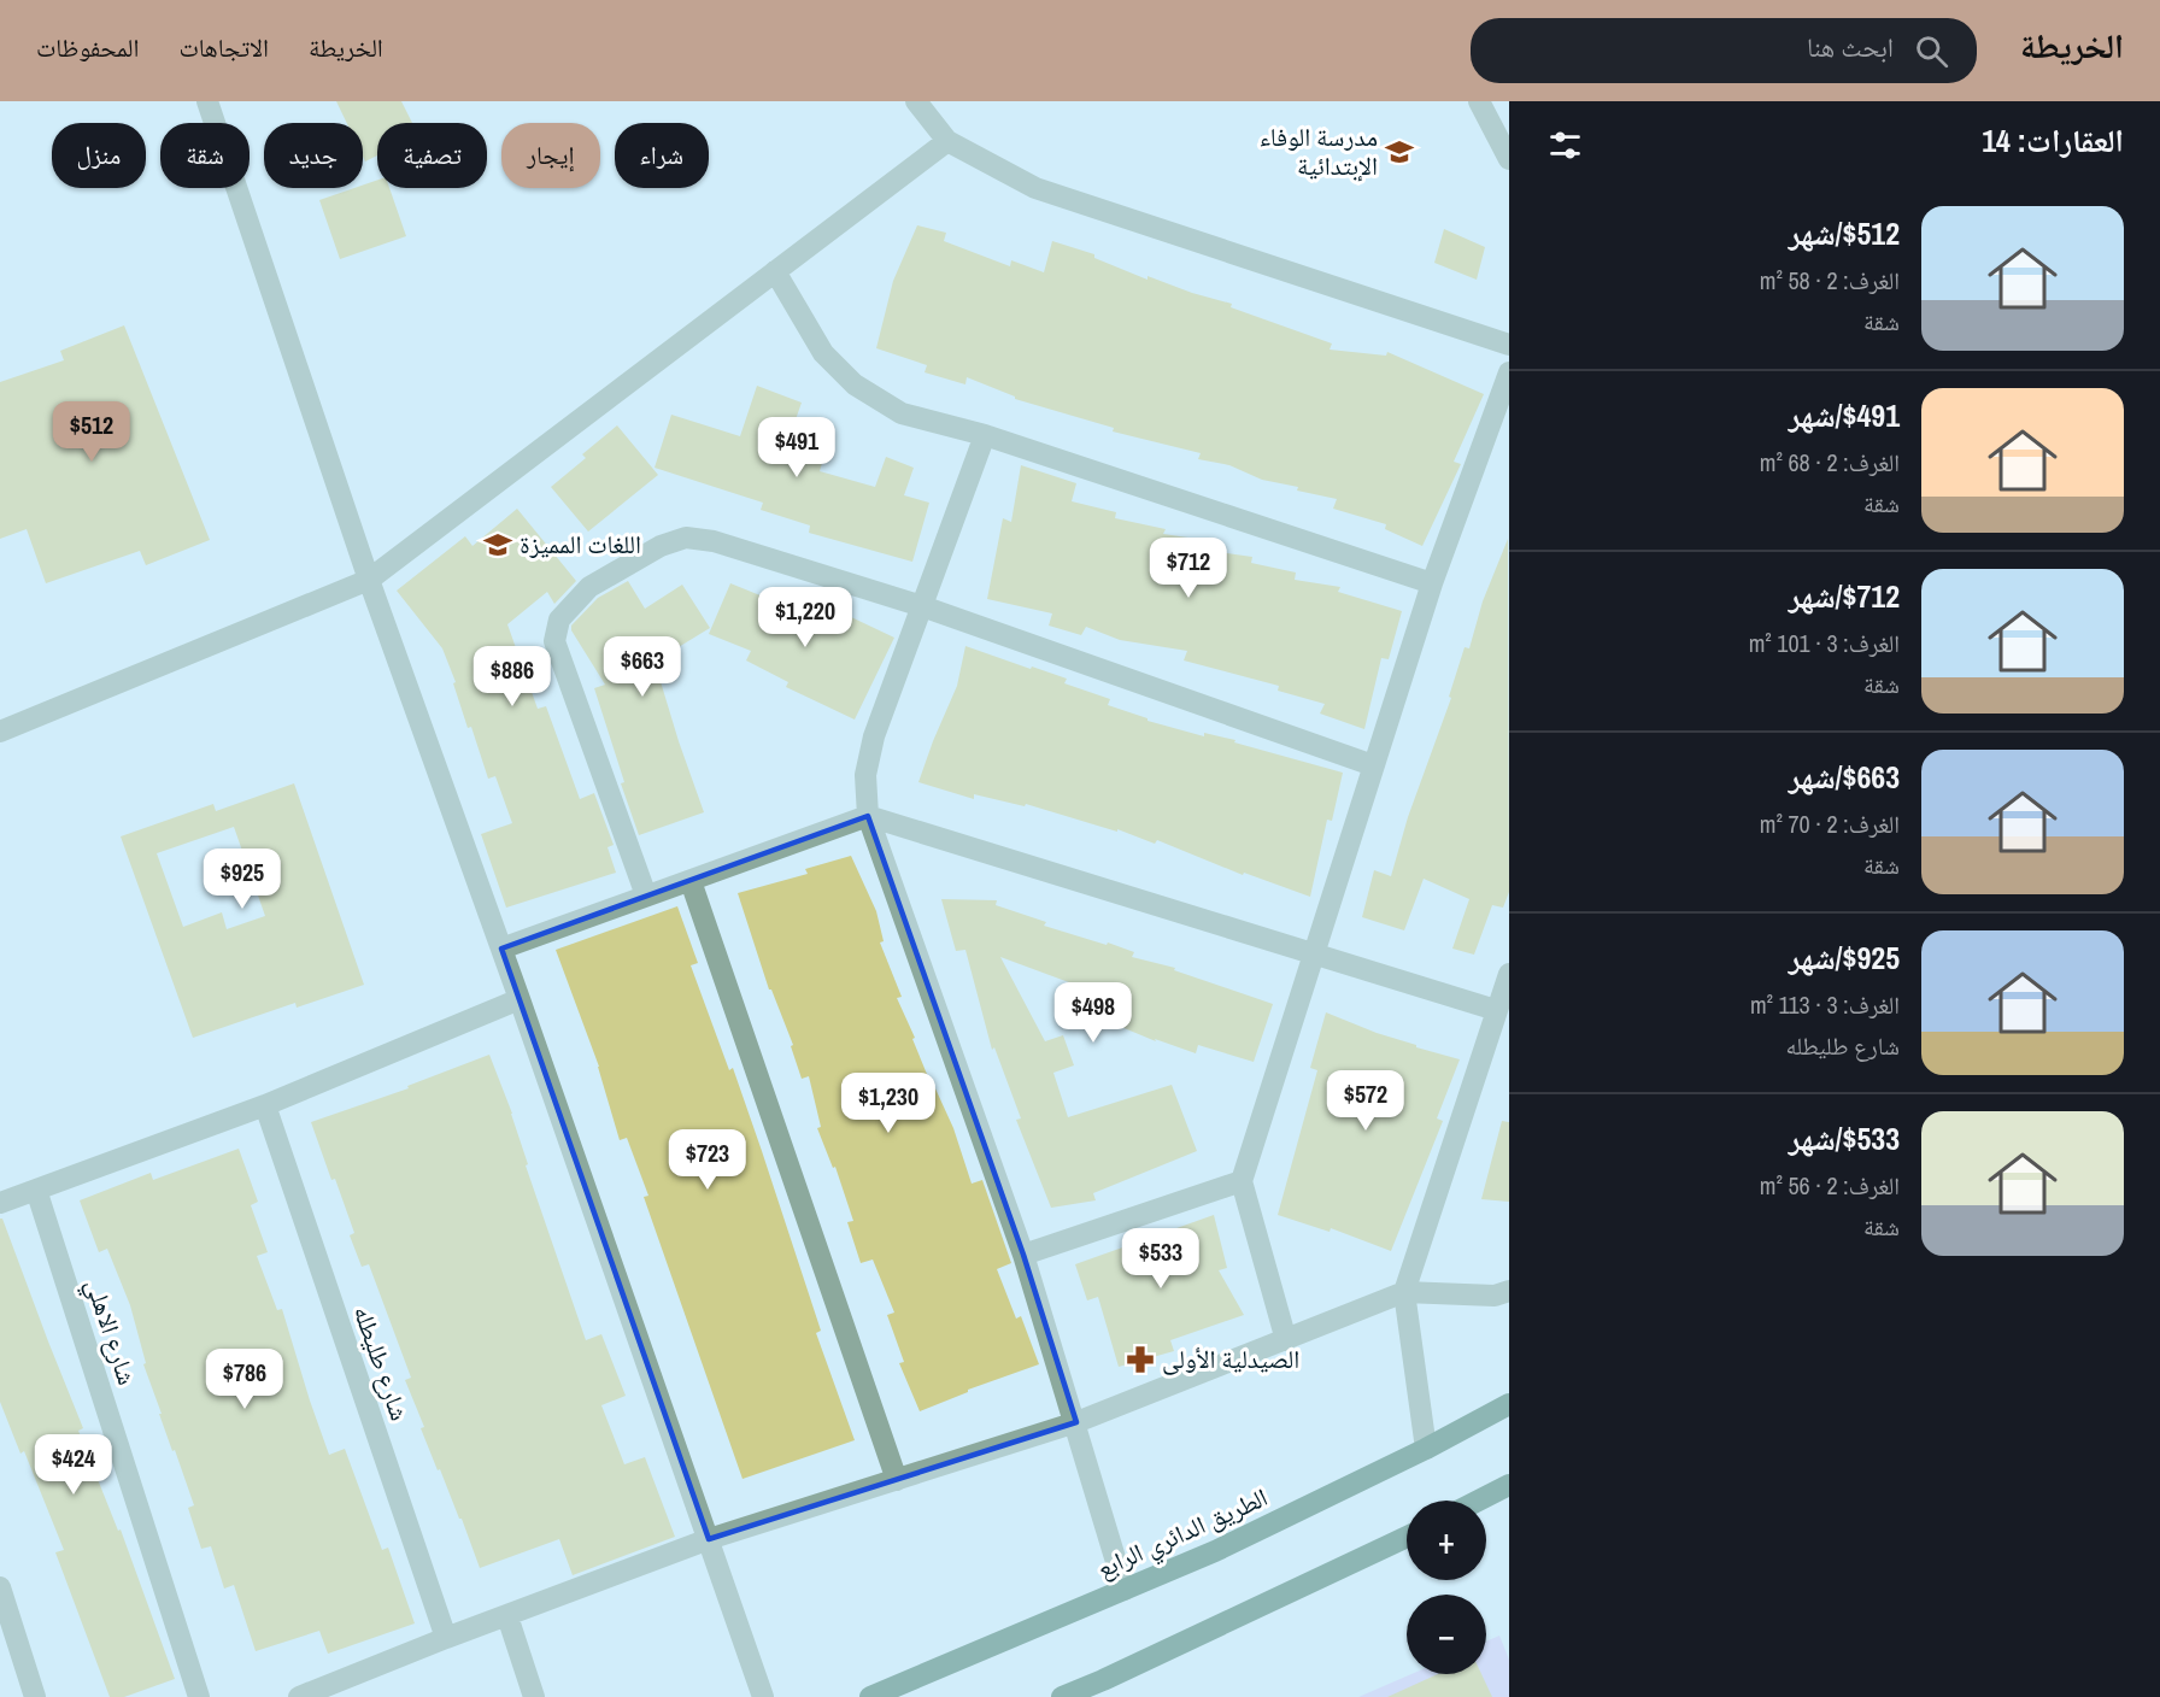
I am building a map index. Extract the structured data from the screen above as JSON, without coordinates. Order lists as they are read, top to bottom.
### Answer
{
  "streets": {
    "main road": ["الطريق الدائري الرابع"],
    "street": ["شارع الاهلي", "شارع طليطله"]
  },
  "places": {
    "school or university": ["مدرسة الوفاء الإبتدائية", "اللغات المميزة"],
    "pharmacy": ["الصيدلية الأولى"]
  },
  "page": {
    "header": "الخريطة",
    "search": "ابحث هنا",
    "nav": ["الخريطة", "الاتجاهات", "المحفوظات"],
    "heading": "العقارات: 14",
    "chip": [
      "شراء",
      "إيجار",
      "تصفية",
      "جديد",
      "شقة",
      "منزل"
    ],
    "list": [
      {
        "name": "$512/شهر",
        "note": "الغرف: 2 · 58 m² · شقة"
      },
      {
        "name": "$491/شهر",
        "note": "الغرف: 2 · 68 m² · شقة"
      },
      {
        "name": "$712/شهر",
        "note": "الغرف: 3 · 101 m² · شقة"
      },
      {
        "name": "$663/شهر",
        "note": "الغرف: 2 · 70 m² · شقة"
      },
      {
        "name": "$925/شهر",
        "note": "الغرف: 3 · 113 m² · شارع طليطله"
      },
      {
        "name": "$533/شهر",
        "note": "الغرف: 2 · 56 m² · شقة"
      }
    ],
    "price": [
      "$512",
      "$491",
      "$712",
      "$1,220",
      "$663",
      "$886",
      "$925",
      "$498",
      "$572",
      "$1,230",
      "$723",
      "$533",
      "$786",
      "$424"
    ],
    "map_buttons": ["+", "−"]
  }
}
